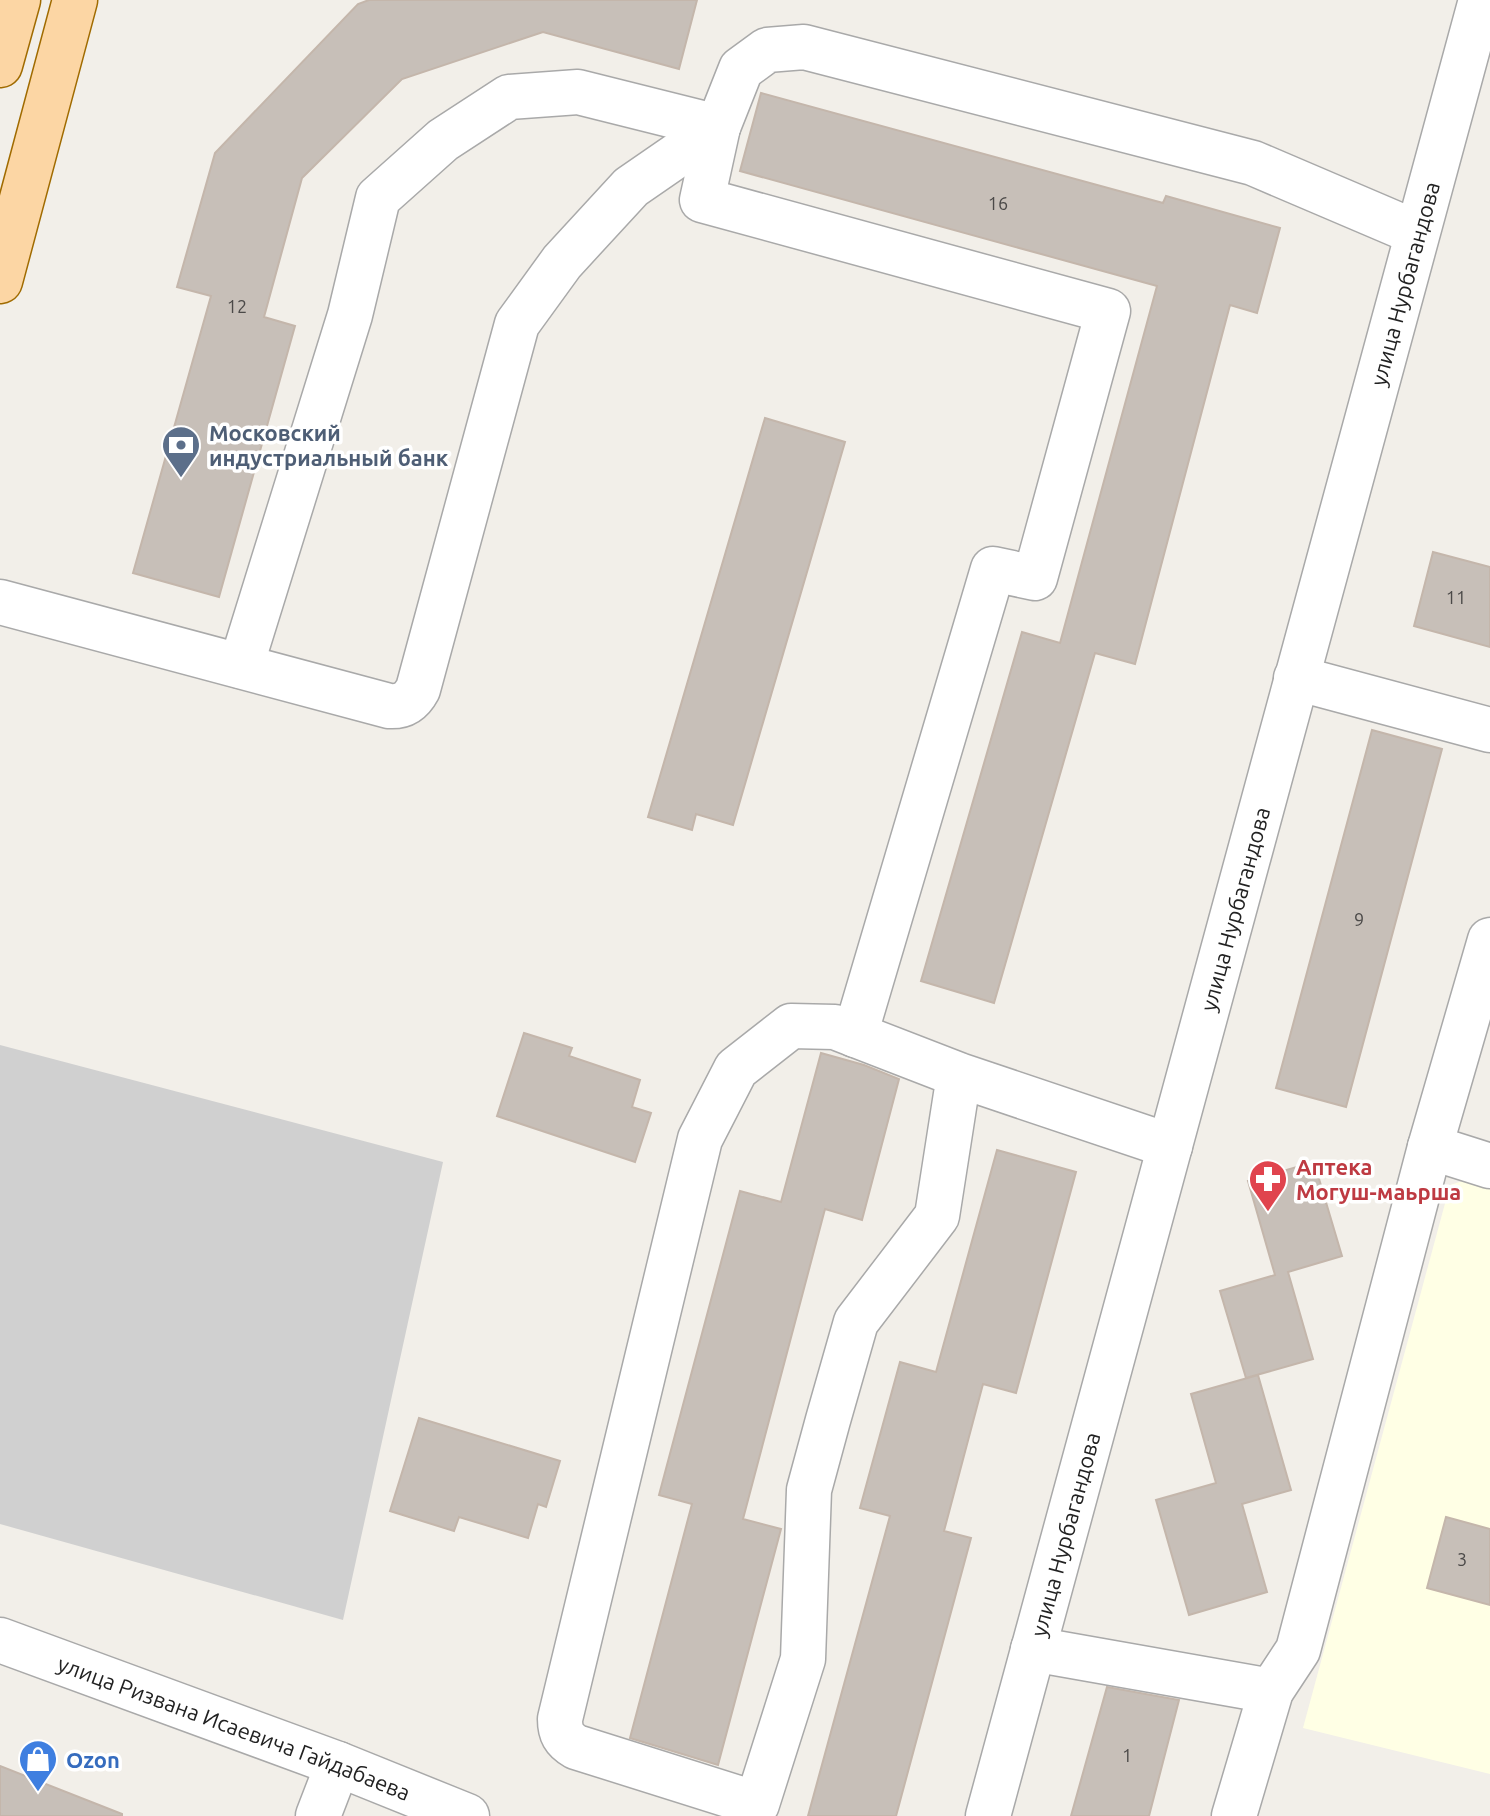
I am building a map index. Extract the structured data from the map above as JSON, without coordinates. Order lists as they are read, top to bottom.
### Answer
{
  "streets": {
    "street": ["улица Нурбагандова", "улица Ризвана Исаевича Гайдабаева"]
  },
  "places": {
    "bank": ["Московский индустриальный банк"],
    "pharmacy": ["Аптека Могуш-маьрша"],
    "shop": ["Ozon"]
  },
  "house_numbers": [
    "16",
    "12",
    "11",
    "9",
    "3",
    "1"
  ]
}
